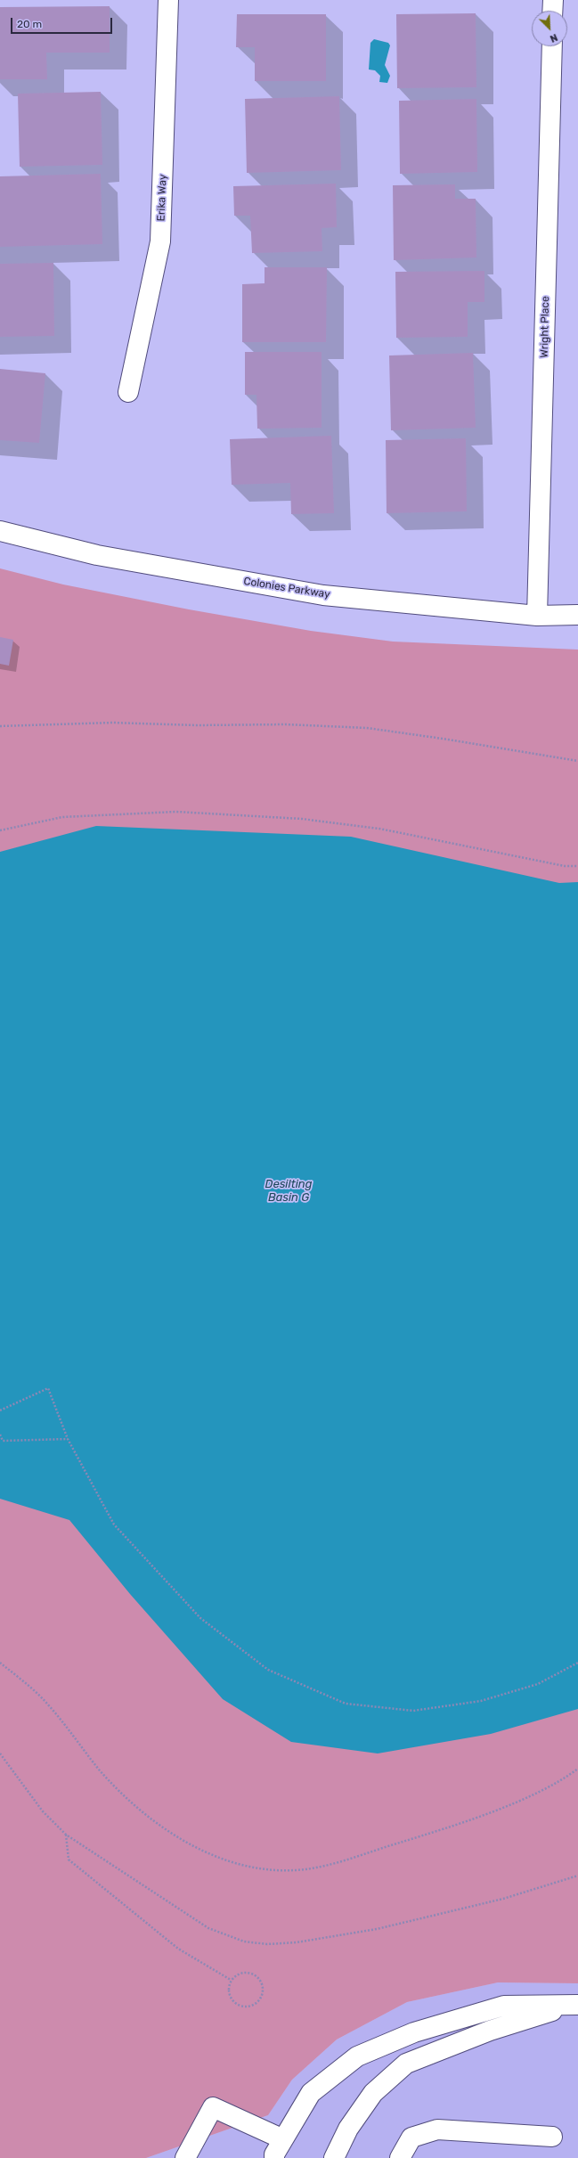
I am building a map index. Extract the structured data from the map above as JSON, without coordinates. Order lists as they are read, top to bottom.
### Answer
{
  "streets": {
    "street": ["Erika Way", "Wright Place", "Colonies Parkway"]
  },
  "crossings": [
    ["Wright Place", "Colonies Parkway"]
  ],
  "water": ["Desilting Basin G"],
  "scale_bar": "20 m",
  "north": "bottom right"
}
